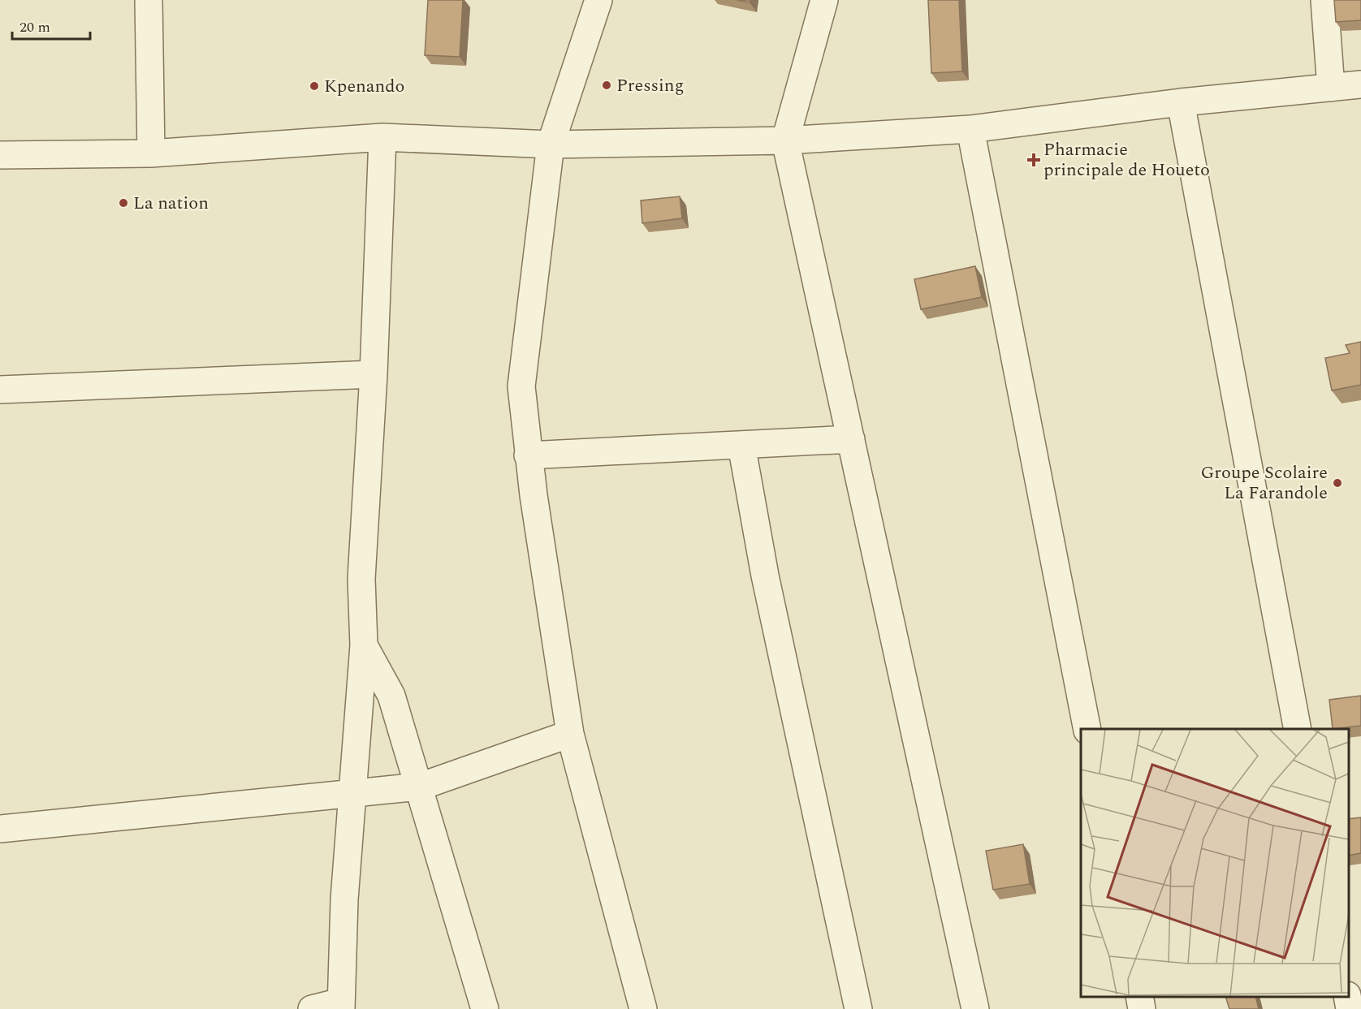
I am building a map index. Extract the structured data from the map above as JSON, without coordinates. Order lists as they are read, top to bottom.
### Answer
{
  "places": {
    "other": [
      "Pressing",
      "Kpenando",
      "La nation",
      "Groupe Scolaire La Farandole"
    ],
    "health": ["Pharmacie principale de Houeto"]
  },
  "scale_bar": "20 m"
}
